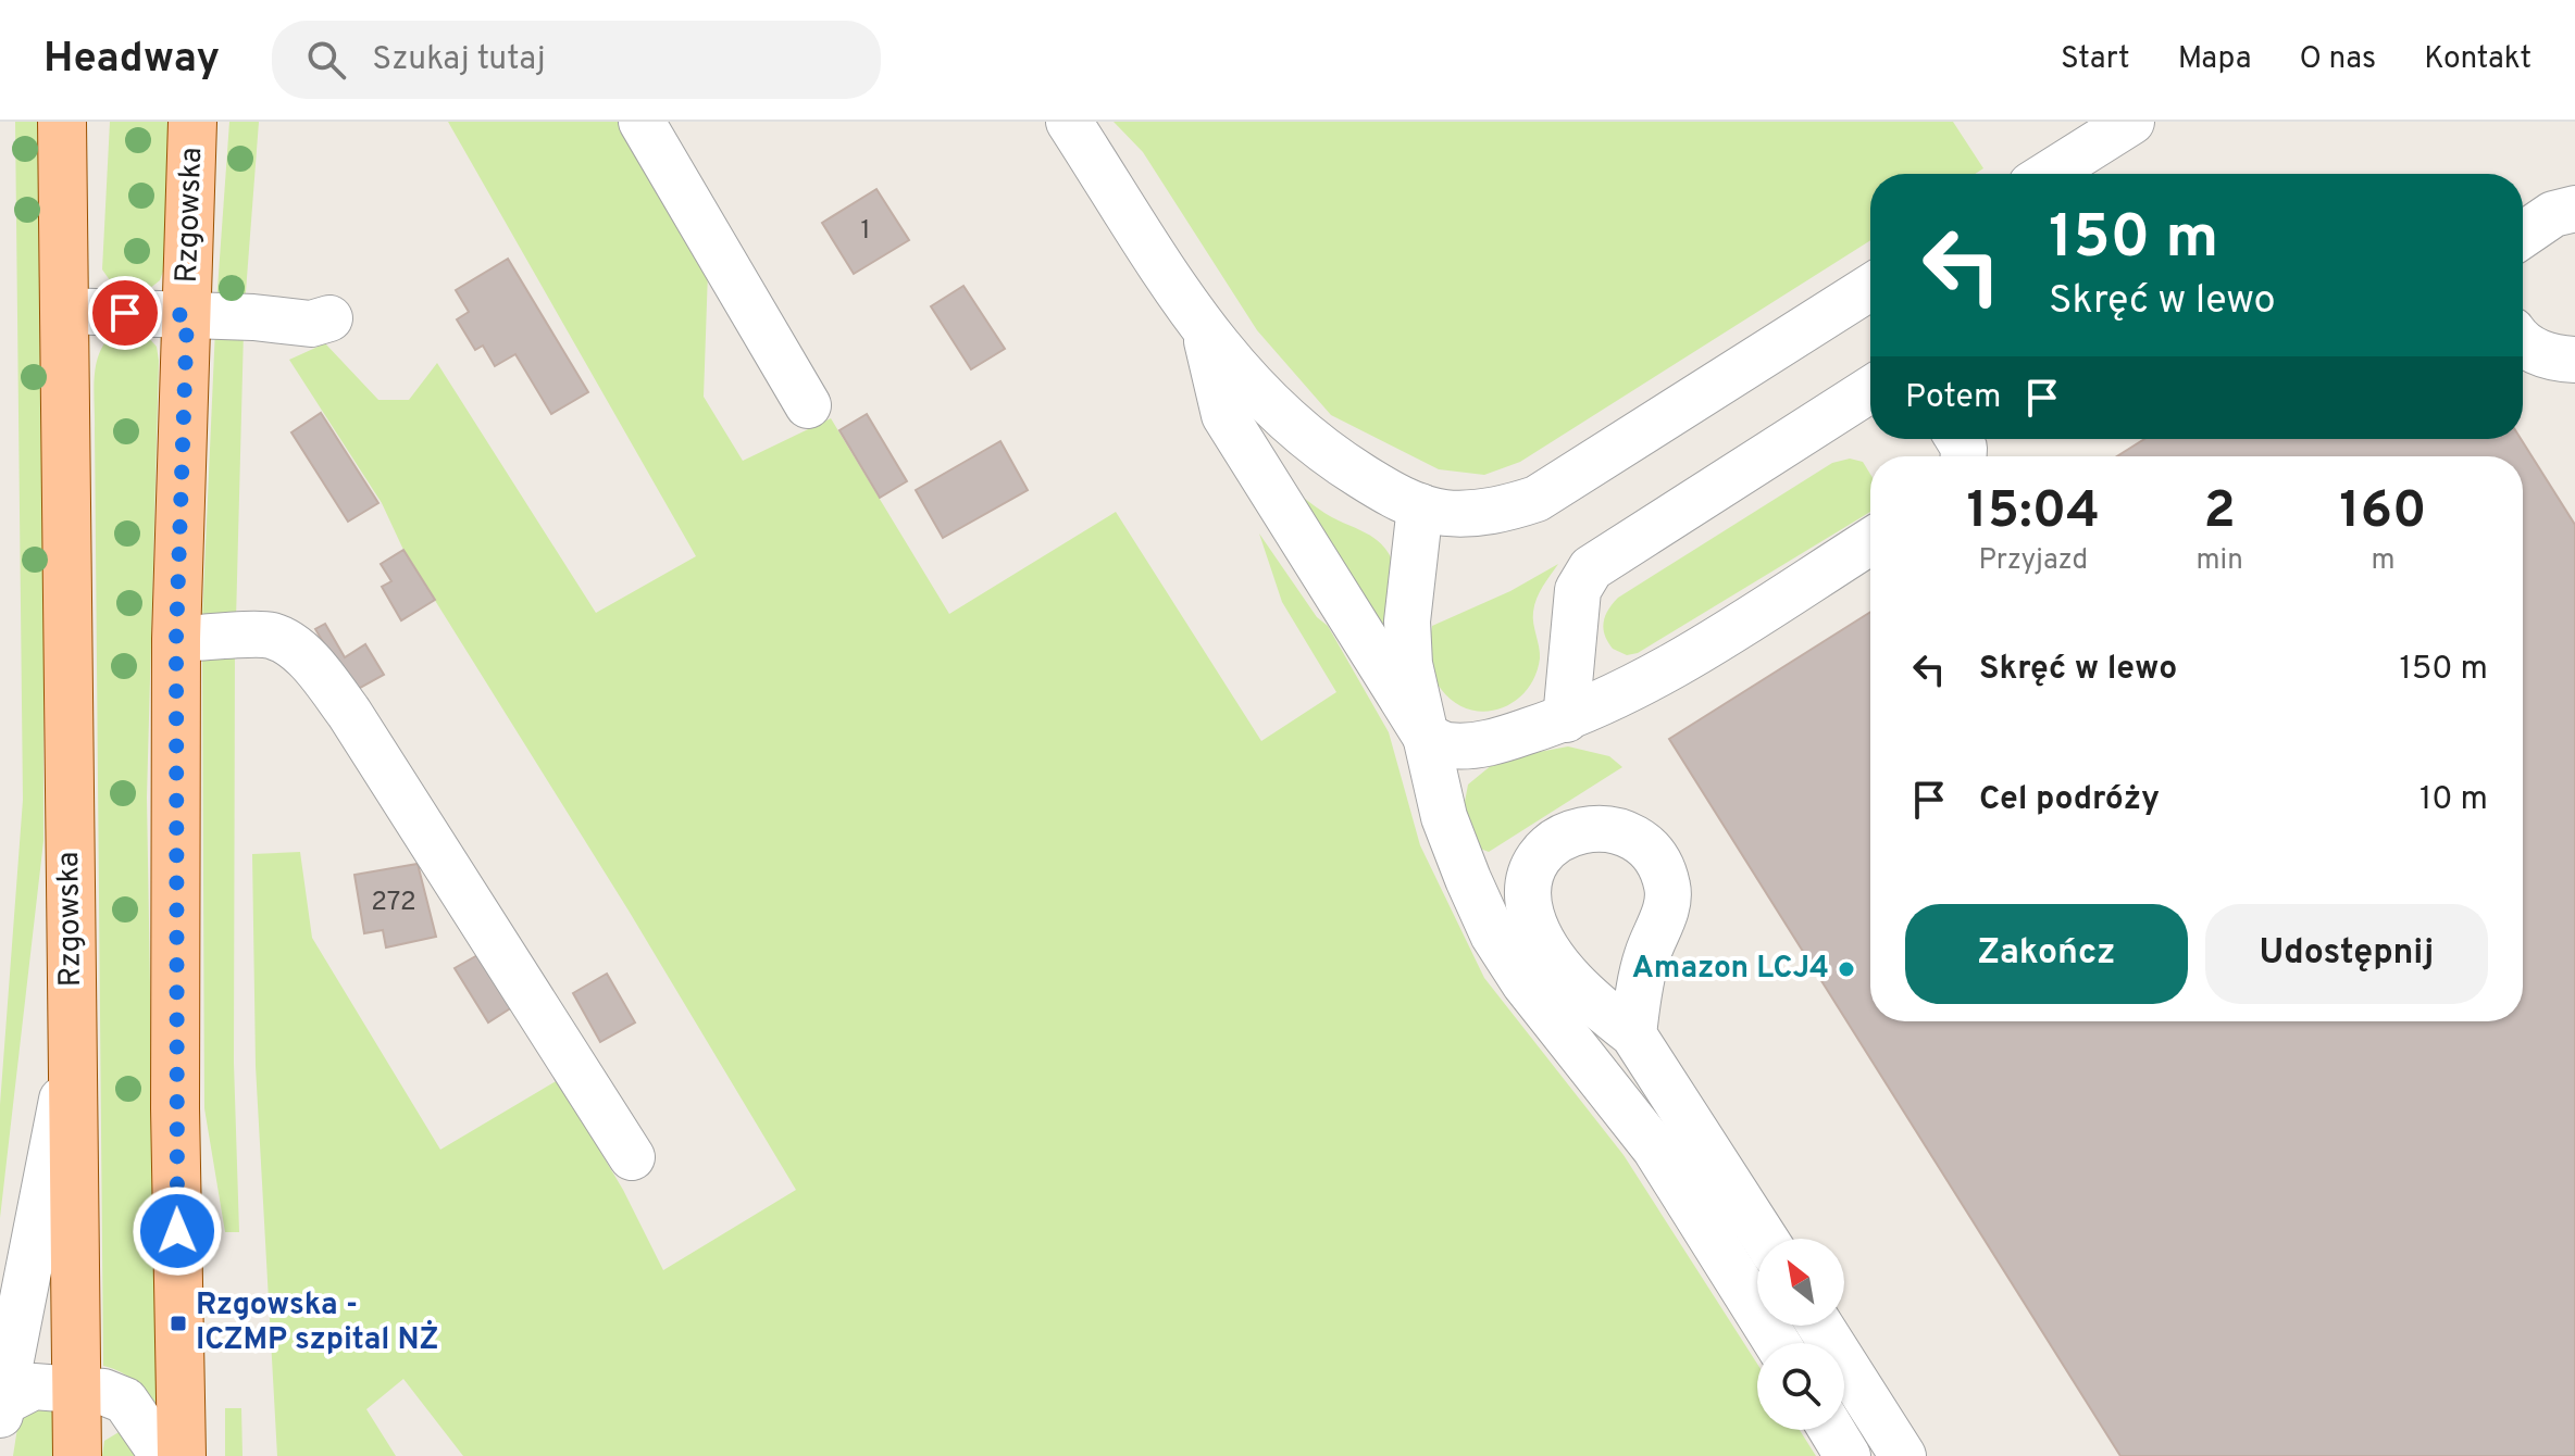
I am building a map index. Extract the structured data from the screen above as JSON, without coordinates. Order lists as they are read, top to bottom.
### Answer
{
  "streets": {
    "main road": ["Rzgowska"]
  },
  "places": {
    "other": ["Amazon LCJ4"],
    "transit": ["Rzgowska - ICZMP szpital NŻ"]
  },
  "house_numbers": ["1", "272"],
  "north": "top left",
  "page": {
    "header": "Headway",
    "search": "Szukaj tutaj",
    "nav": [
      "Start",
      "Mapa",
      "O nas",
      "Kontakt"
    ],
    "turn": ["150 m", "Skręć w lewo"],
    "then": "Potem",
    "eta": [
      "15:04",
      "Przyjazd",
      "2",
      "min",
      "160",
      "m"
    ],
    "list": [
      {
        "name": "Skręć w lewo",
        "value": "150 m"
      },
      {
        "name": "Cel podróży",
        "value": "10 m"
      }
    ],
    "buttons": ["Zakończ", "Udostępnij"]
  }
}
